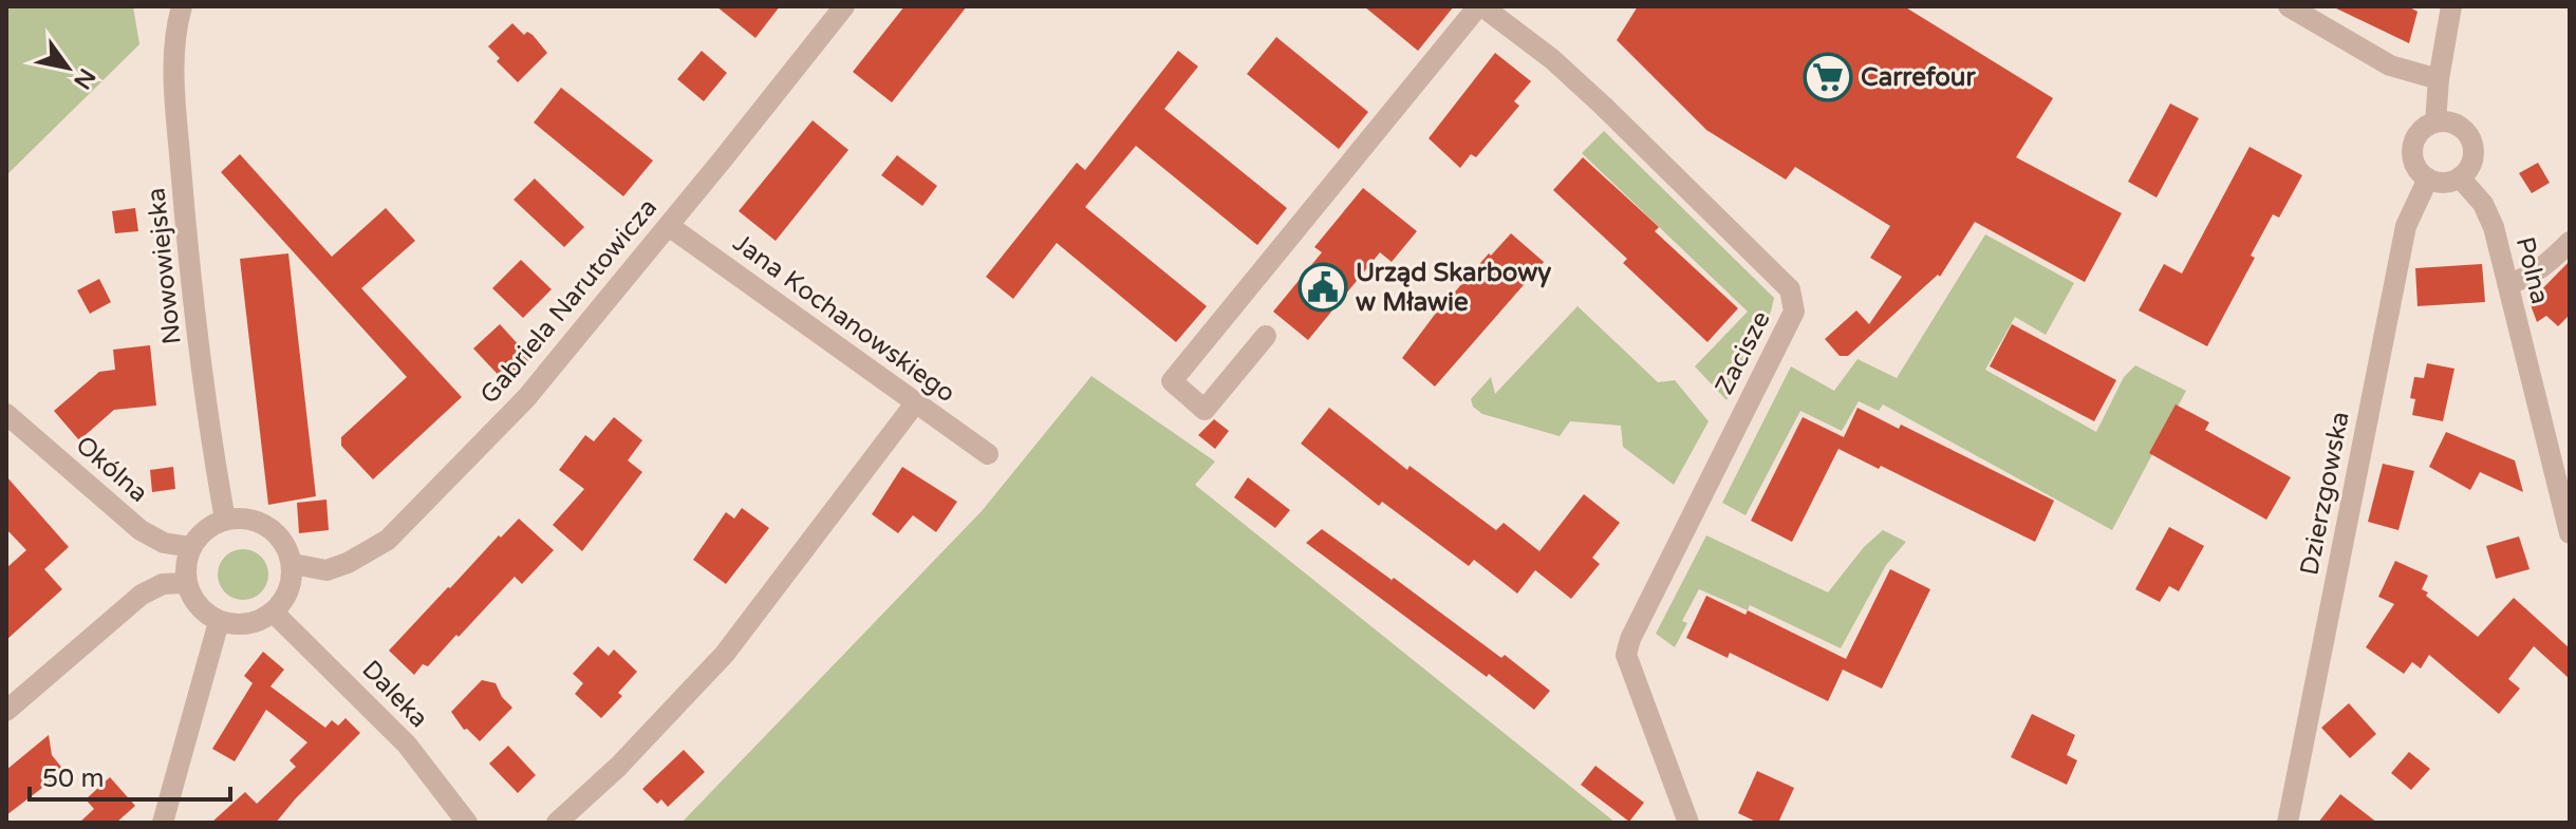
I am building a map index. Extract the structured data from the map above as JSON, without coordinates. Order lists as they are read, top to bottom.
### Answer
{
  "streets": {
    "street": [
      "Nowowiejska",
      "Polna",
      "Gabriela Narutowicza",
      "Jana Kochanowskiego",
      "Zacisze",
      "Okólna",
      "Dzierzgowska",
      "Daleka"
    ]
  },
  "crossings": [
    ["Nowowiejska", "Gabriela Narutowicza"],
    ["Nowowiejska", "Okólna"],
    ["Nowowiejska", "Daleka"],
    ["Polna", "Dzierzgowska"],
    ["Gabriela Narutowicza", "Jana Kochanowskiego"],
    ["Gabriela Narutowicza", "Okólna"],
    ["Gabriela Narutowicza", "Daleka"],
    ["Okólna", "Daleka"]
  ],
  "places": {
    "supermarket": ["Carrefour"],
    "public building": ["Urząd Skarbowy w Mławie"]
  },
  "scale_bar": "50 m",
  "north": "bottom right"
}
